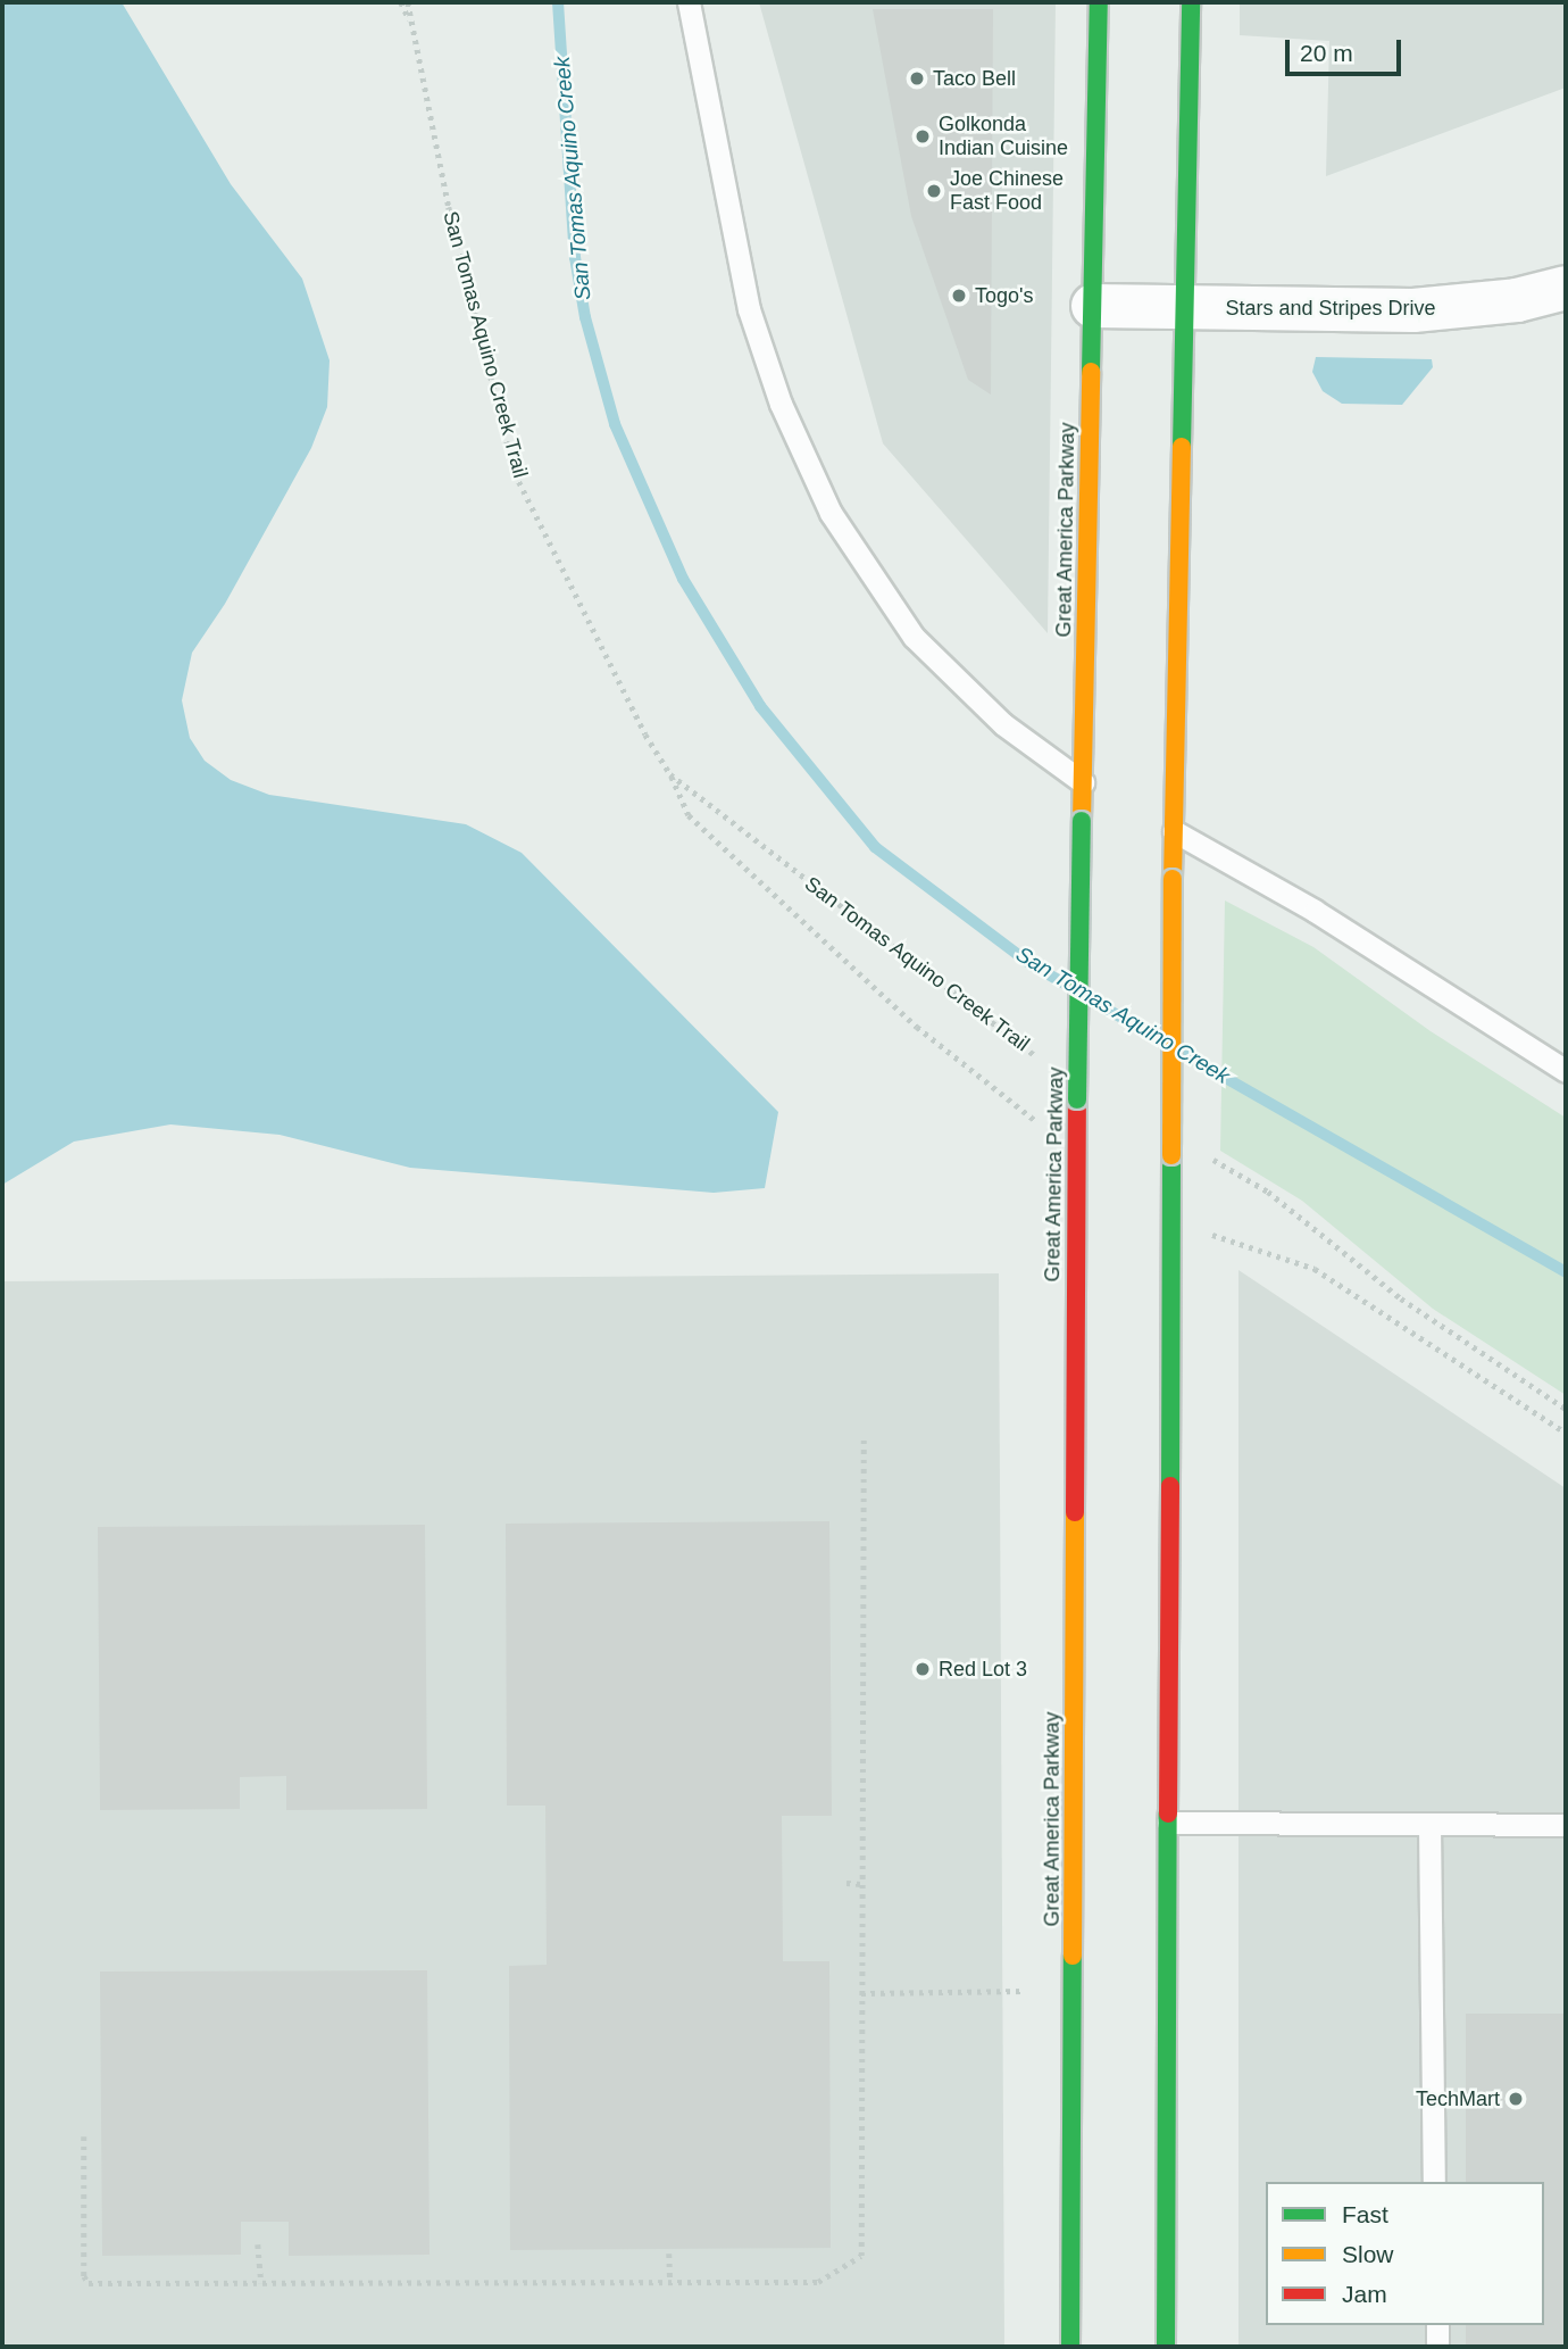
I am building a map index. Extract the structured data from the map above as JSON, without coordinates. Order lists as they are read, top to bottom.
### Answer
{
  "streets": {
    "main road": ["Great America Parkway"],
    "street": ["Stars and Stripes Drive"],
    "path": ["San Tomas Aquino Creek Trail"]
  },
  "crossings": [
    ["Stars and Stripes Drive", "Great America Parkway"],
    ["San Tomas Aquino Creek Trail", "Great America Parkway"]
  ],
  "water": ["San Tomas Aquino Creek"],
  "places": [
    "Taco Bell",
    "Golkonda Indian Cuisine",
    "Joe Chinese Fast Food",
    "Togo's",
    "Red Lot 3",
    "TechMart"
  ],
  "legend": ["Fast", "Slow", "Jam"],
  "scale_bar": "20 m"
}
